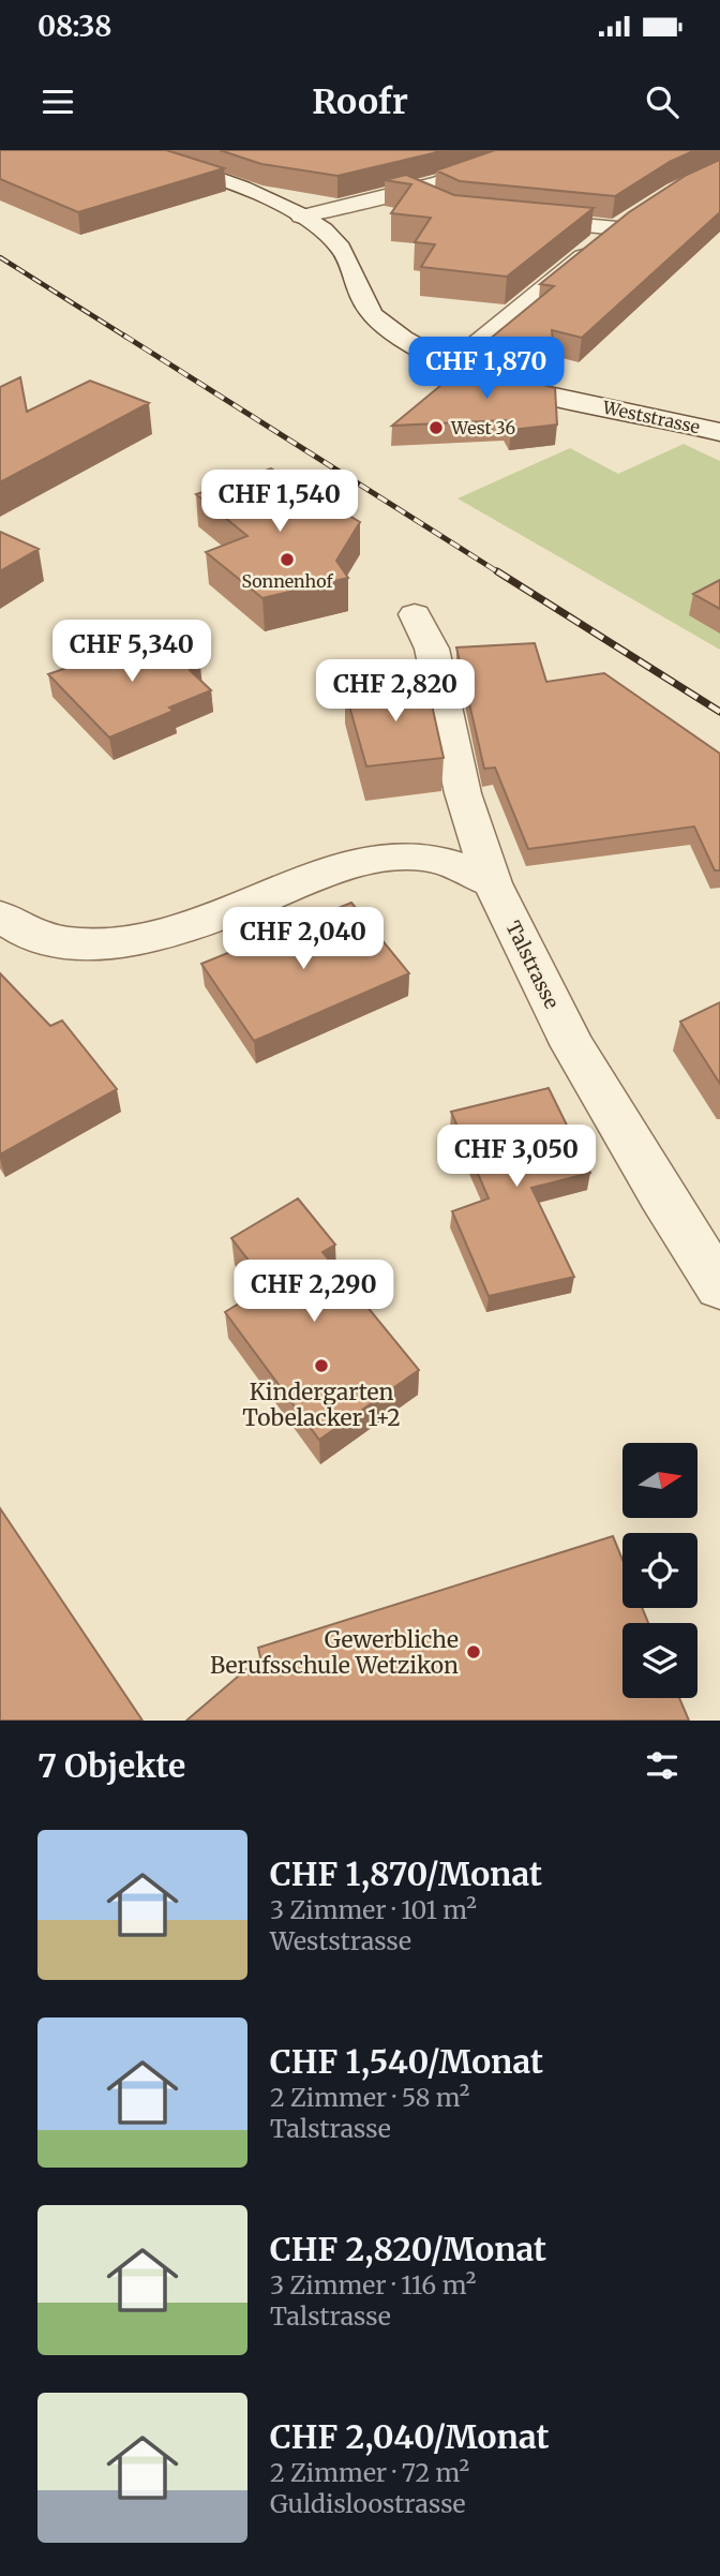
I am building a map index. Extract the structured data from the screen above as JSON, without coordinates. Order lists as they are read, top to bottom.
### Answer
{
  "streets": {
    "street": ["Weststrasse", "Talstrasse"]
  },
  "places": [
    "West 36",
    "Sonnenhof",
    "Kindergarten Tobelacker 1+2",
    "Gewerbliche Berufsschule Wetzikon"
  ],
  "north": "right",
  "page": {
    "status": "08:38",
    "header": "Roofr",
    "price": [
      "CHF 1,870",
      "CHF 1,540",
      "CHF 5,340",
      "CHF 2,820",
      "CHF 2,040",
      "CHF 3,050",
      "CHF 2,290"
    ],
    "heading": "7 Objekte",
    "list": [
      {
        "name": "CHF 1,870/Monat",
        "note": "3 Zimmer · 101 m² · Weststrasse"
      },
      {
        "name": "CHF 1,540/Monat",
        "note": "2 Zimmer · 58 m² · Talstrasse"
      },
      {
        "name": "CHF 2,820/Monat",
        "note": "3 Zimmer · 116 m² · Talstrasse"
      },
      {
        "name": "CHF 2,040/Monat",
        "note": "2 Zimmer · 72 m² · Guldisloostrasse"
      }
    ]
  }
}
